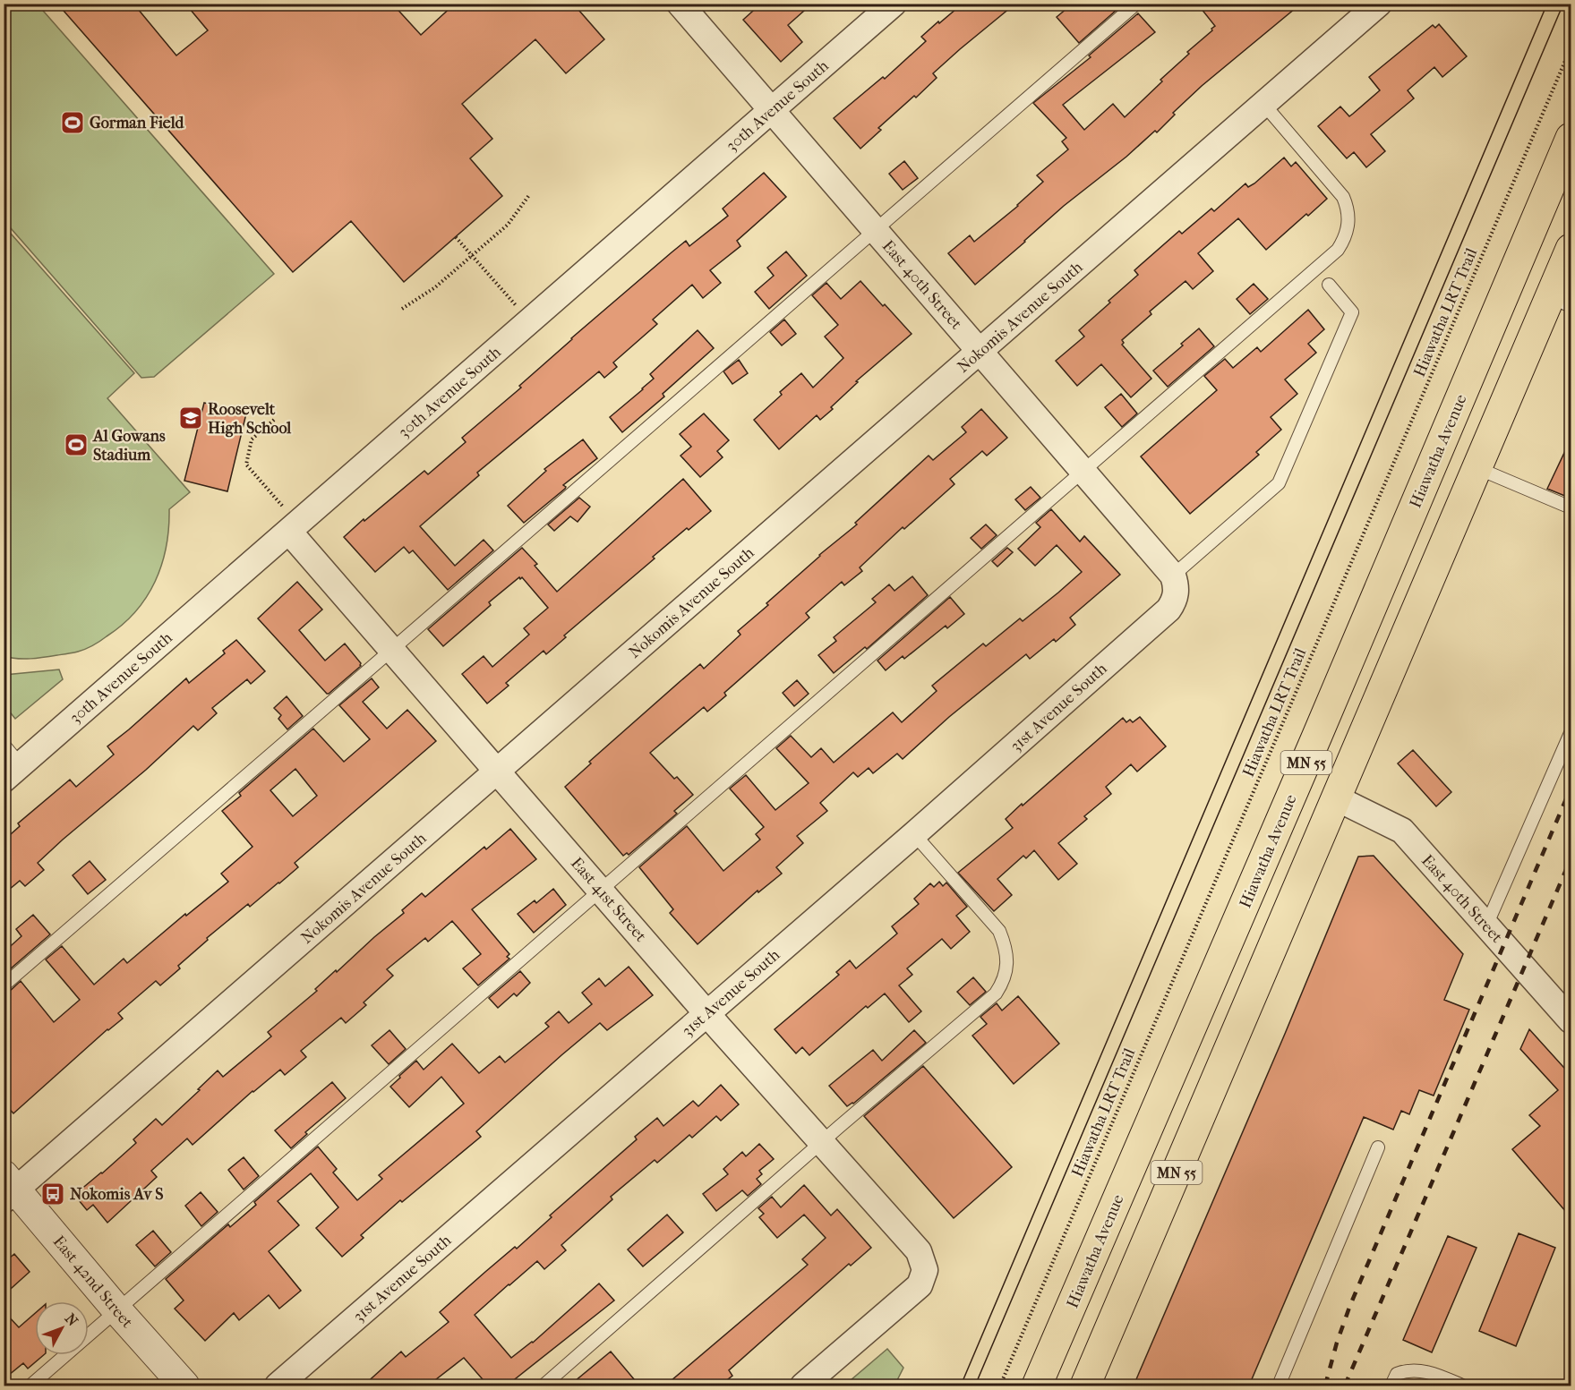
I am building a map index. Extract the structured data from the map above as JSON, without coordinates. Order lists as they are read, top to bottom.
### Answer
{
  "streets": {
    "highway": ["Hiawatha Avenue", "MN 55"],
    "street": [
      "30th Avenue South",
      "East 40th Street",
      "Nokomis Avenue South",
      "31st Avenue South",
      "East 41st Street",
      "East 42nd Street"
    ],
    "path": ["Hiawatha LRT Trail"]
  },
  "crossings": [
    ["30th Avenue South", "East 40th Street"],
    ["30th Avenue South", "East 41st Street"],
    ["East 40th Street", "Nokomis Avenue South"],
    ["East 40th Street", "31st Avenue South"],
    ["East 40th Street", "MN 55"],
    ["Nokomis Avenue South", "East 41st Street"],
    ["Nokomis Avenue South", "East 42nd Street"],
    ["31st Avenue South", "East 41st Street"]
  ],
  "places": {
    "sports": ["Gorman Field", "Al Gowans Stadium"],
    "school or university": ["Roosevelt High School"],
    "bus stop": ["Nokomis Av S"]
  },
  "north": "top right"
}
